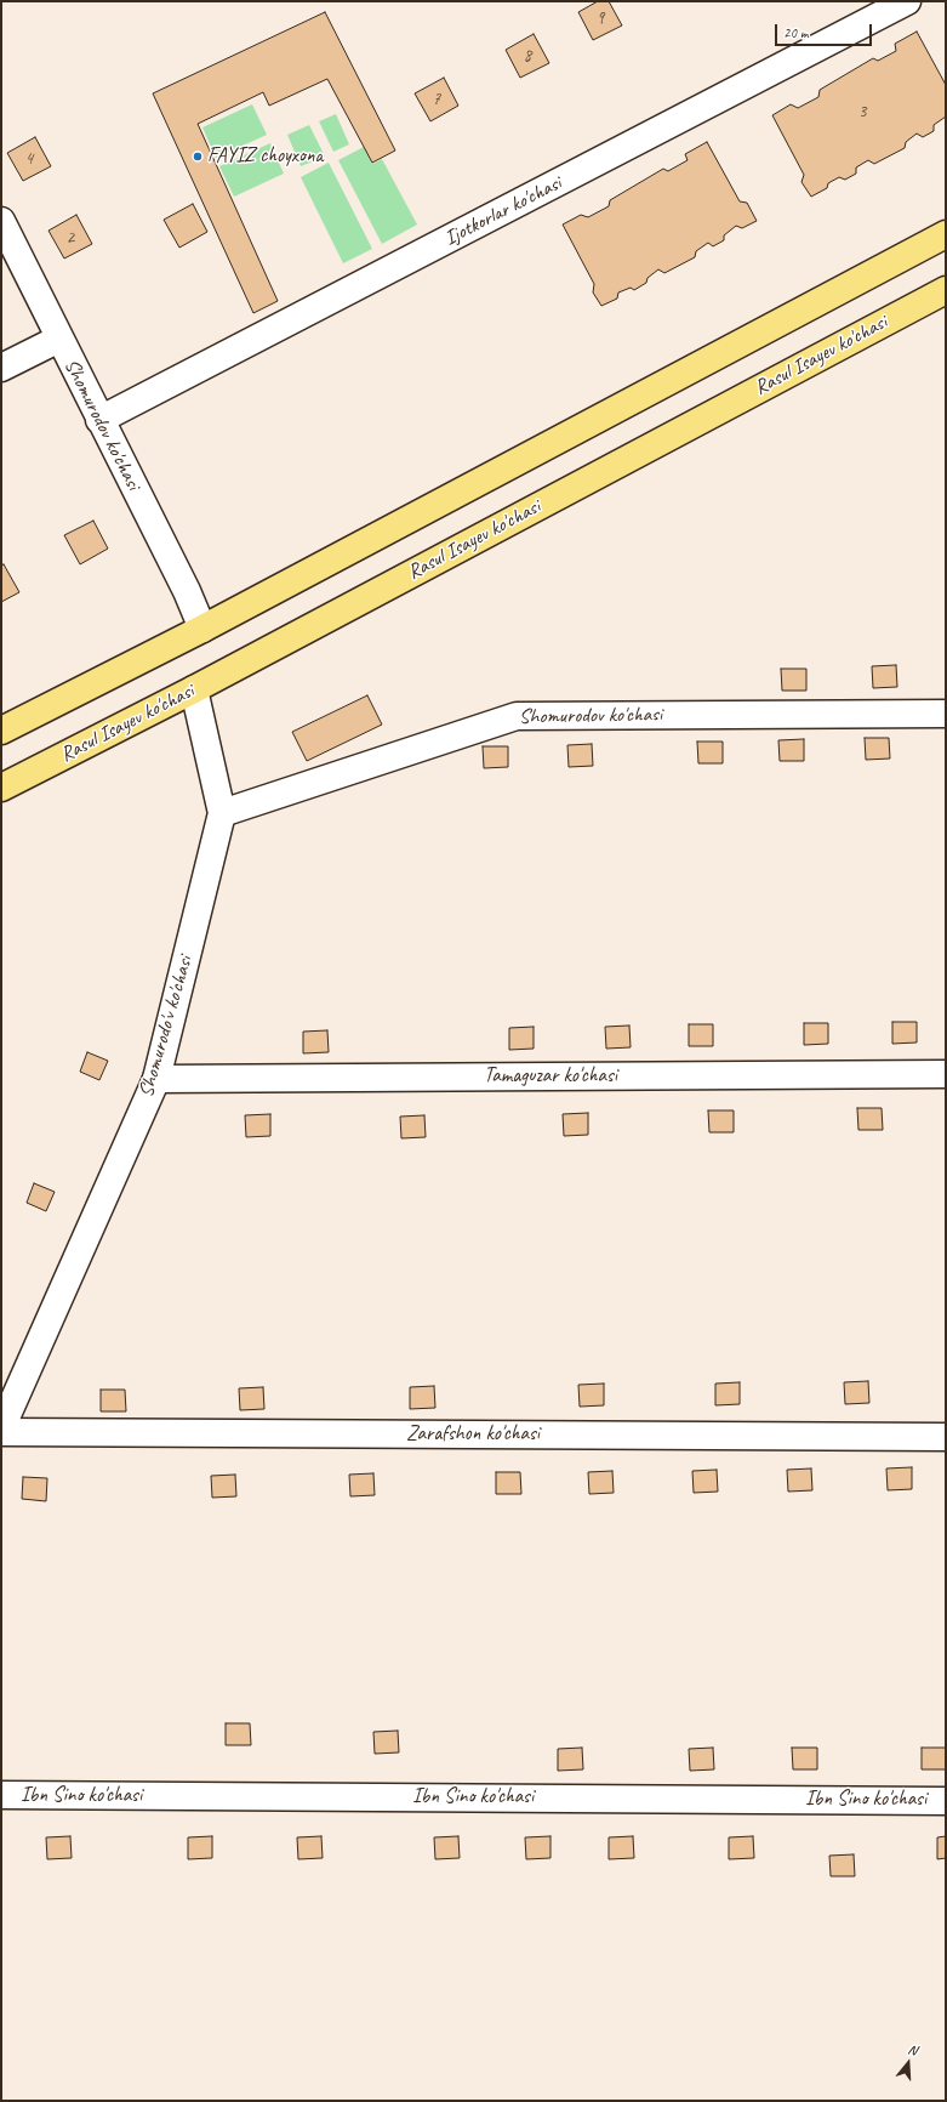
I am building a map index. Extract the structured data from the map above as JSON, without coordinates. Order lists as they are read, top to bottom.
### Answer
{
  "streets": {
    "main road": ["Rasul Isayev ko'chasi"],
    "street": [
      "Ijotkorlar ko'chasi",
      "Shomurodov ko'chasi",
      "Shomurodo'v ko'chasi",
      "Tamaguzar ko'chasi",
      "Zarafshon ko'chasi",
      "Ibn Sino ko'chasi"
    ]
  },
  "crossings": [
    ["Ijotkorlar ko'chasi", "Shomurodov ko'chasi"],
    ["Rasul Isayev ko'chasi", "Shomurodo'v ko'chasi"],
    ["Shomurodov ko'chasi", "Shomurodo'v ko'chasi"],
    ["Shomurodo'v ko'chasi", "Tamaguzar ko'chasi"],
    ["Shomurodo'v ko'chasi", "Zarafshon ko'chasi"]
  ],
  "places": ["FAYIZ choyxona"],
  "house_numbers": [
    "9",
    "8",
    "7",
    "3",
    "4",
    "2"
  ],
  "scale_bar": "20 m",
  "north": "top"
}
